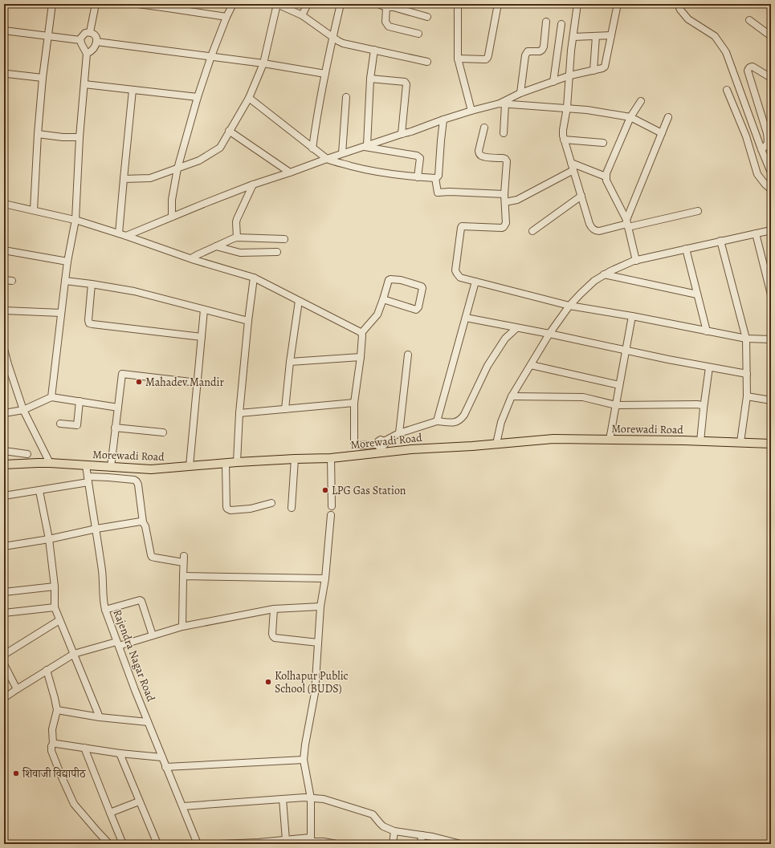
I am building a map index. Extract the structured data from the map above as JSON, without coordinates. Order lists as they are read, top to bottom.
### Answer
{
  "streets": {
    "main road": ["Morewadi Road"],
    "street": ["Rajendra Nagar Road"]
  },
  "crossings": [
    ["Morewadi Road", "Rajendra Nagar Road"]
  ],
  "places": [
    "Mahadev Mandir",
    "LPG Gas Station",
    "Kolhapur Public School (BUDS)",
    "शिवाजी विद्यापीठ"
  ]
}
